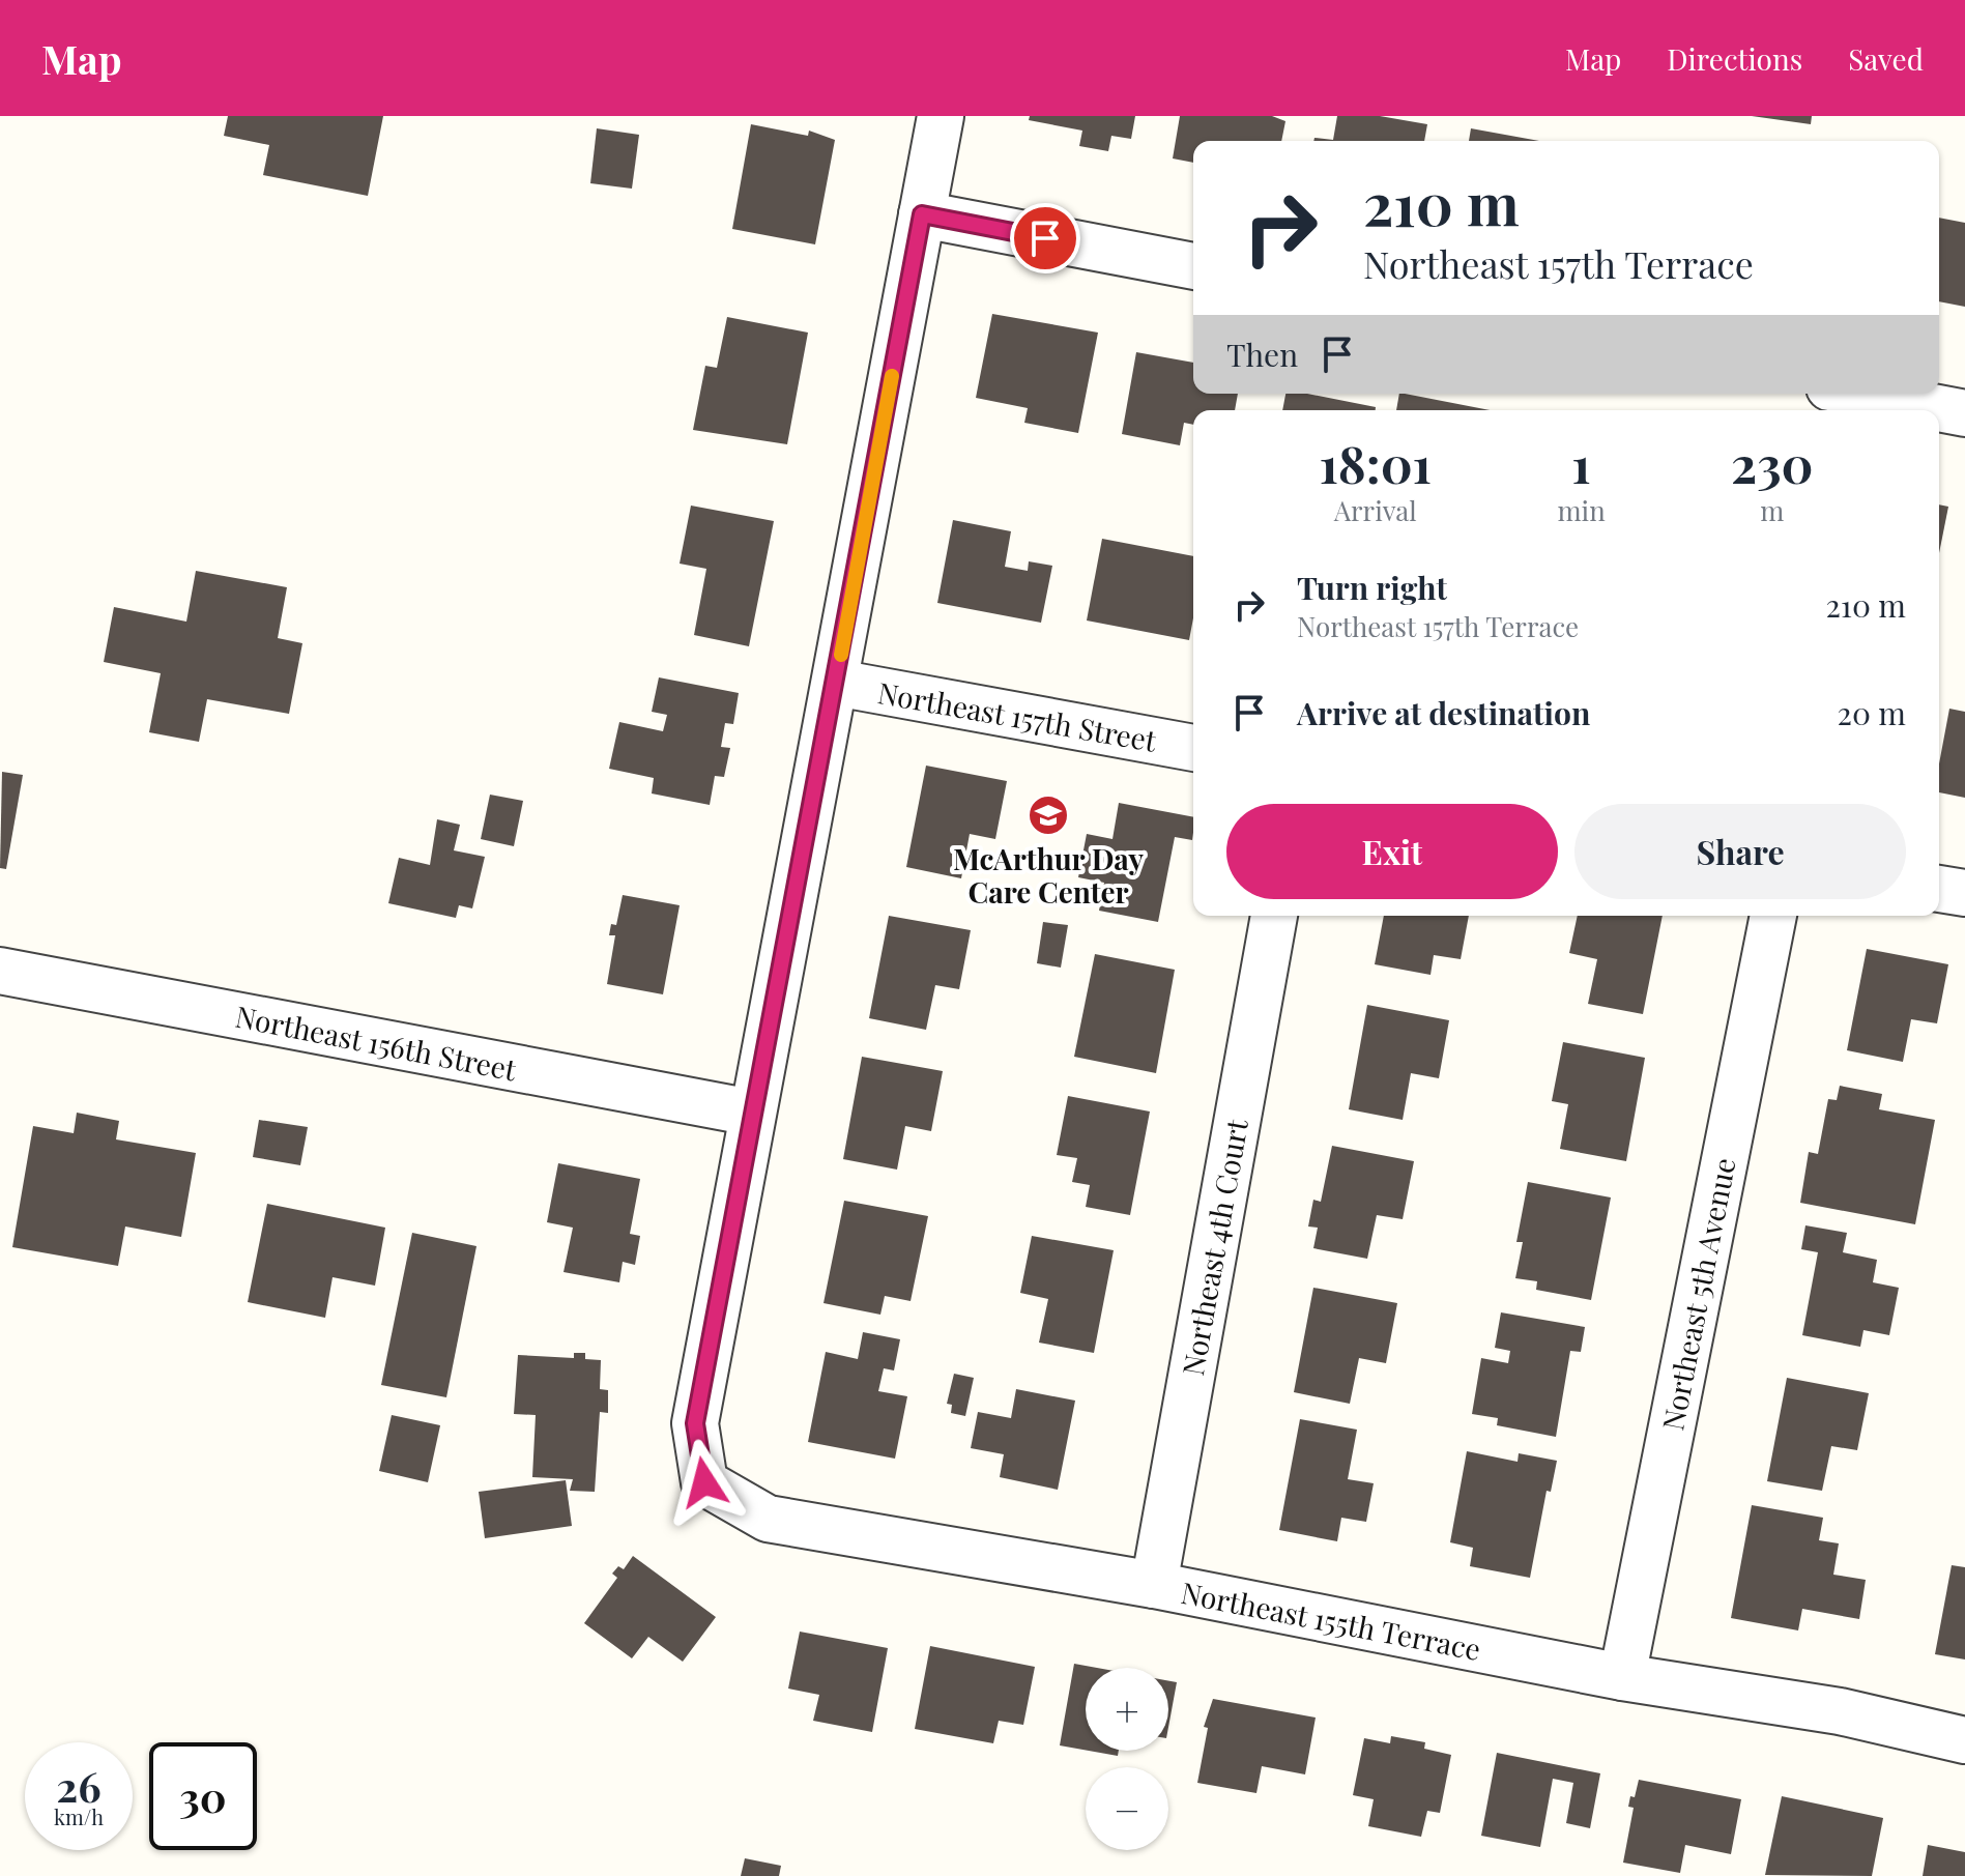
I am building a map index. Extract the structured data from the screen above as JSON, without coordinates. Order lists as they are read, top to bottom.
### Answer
{
  "streets": {
    "street": [
      "Northeast 157th Street",
      "Northeast 156th Street",
      "Northeast 4th Court",
      "Northeast 5th Avenue",
      "Northeast 155th Terrace"
    ]
  },
  "crossings": [
    ["Northeast 156th Street", "Northeast 155th Terrace"],
    ["Northeast 4th Court", "Northeast 155th Terrace"],
    ["Northeast 5th Avenue", "Northeast 155th Terrace"]
  ],
  "places": {
    "school or university": ["McArthur Day Care Center"]
  },
  "page": {
    "header": "Map",
    "nav": ["Map", "Directions", "Saved"],
    "turn": ["210 m", "Northeast 157th Terrace"],
    "then": "Then",
    "eta": [
      "18:01",
      "Arrival",
      "1",
      "min",
      "230",
      "m"
    ],
    "list": [
      {
        "name": "Turn right",
        "note": "Northeast 157th Terrace",
        "value": "210 m"
      },
      {
        "name": "Arrive at destination",
        "value": "20 m"
      }
    ],
    "buttons": ["Exit", "Share"],
    "map_buttons": ["+", "−"],
    "speed": "26 km/h",
    "limit": "30"
  }
}
